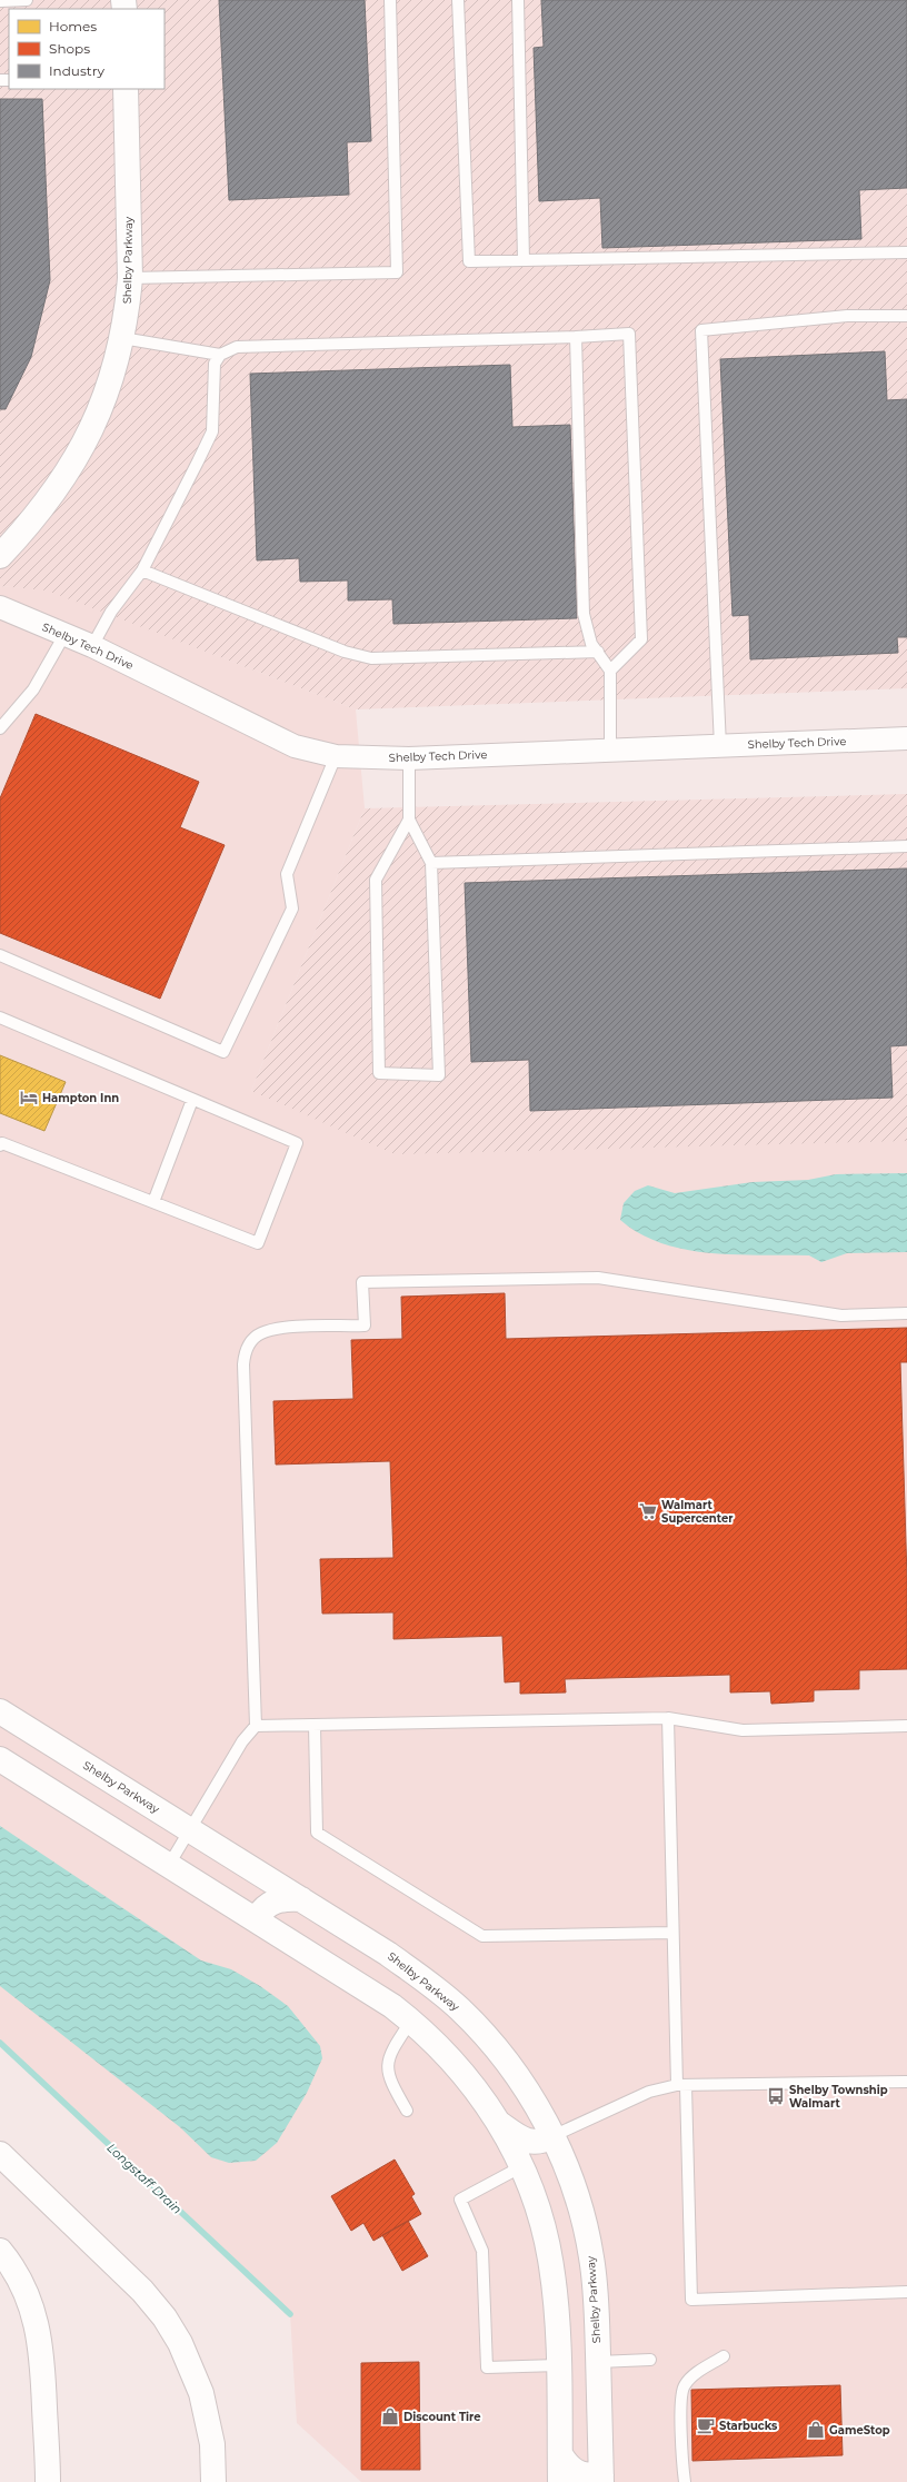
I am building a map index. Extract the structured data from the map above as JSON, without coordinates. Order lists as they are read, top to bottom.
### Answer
{
  "streets": {
    "main road": ["Shelby Parkway"],
    "street": ["Shelby Tech Drive"]
  },
  "water": ["Longstaff Drain"],
  "places": {
    "hotel": ["Hampton Inn"],
    "supermarket": ["Walmart Supercenter"],
    "bus stop": ["Shelby Township Walmart"],
    "shop": ["Discount Tire", "GameStop"],
    "cafe": ["Starbucks"]
  },
  "legend": ["Homes", "Shops", "Industry"]
}
